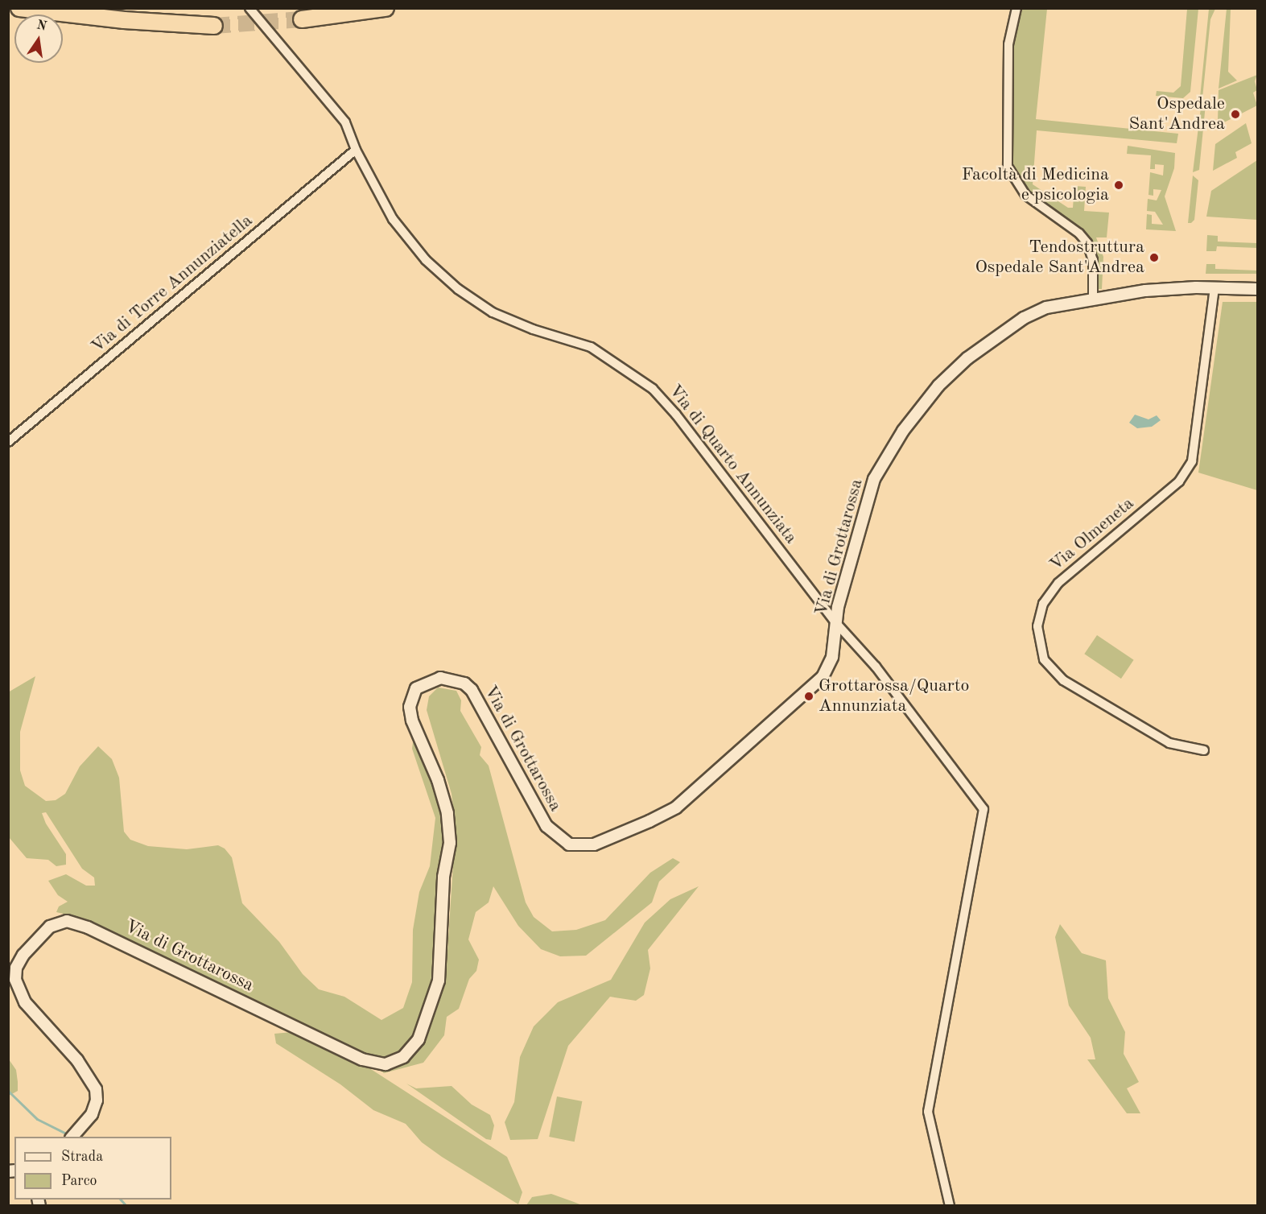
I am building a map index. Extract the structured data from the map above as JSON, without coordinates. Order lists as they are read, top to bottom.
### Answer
{
  "streets": {
    "street": [
      "Via di Torre Annunziatella",
      "Via di Quarto Annunziata",
      "Via Olmeneta",
      "Via di Grottarossa"
    ]
  },
  "crossings": [
    ["Via di Torre Annunziatella", "Via di Quarto Annunziata"],
    ["Via di Quarto Annunziata", "Via di Grottarossa"],
    ["Via Olmeneta", "Via di Grottarossa"]
  ],
  "places": [
    "Ospedale Sant'Andrea",
    "Facoltà di Medicina e psicologia",
    "Tendostruttura Ospedale Sant'Andrea",
    "Grottarossa/Quarto Annunziata"
  ],
  "legend": ["Strada", "Parco"],
  "north": "top"
}
